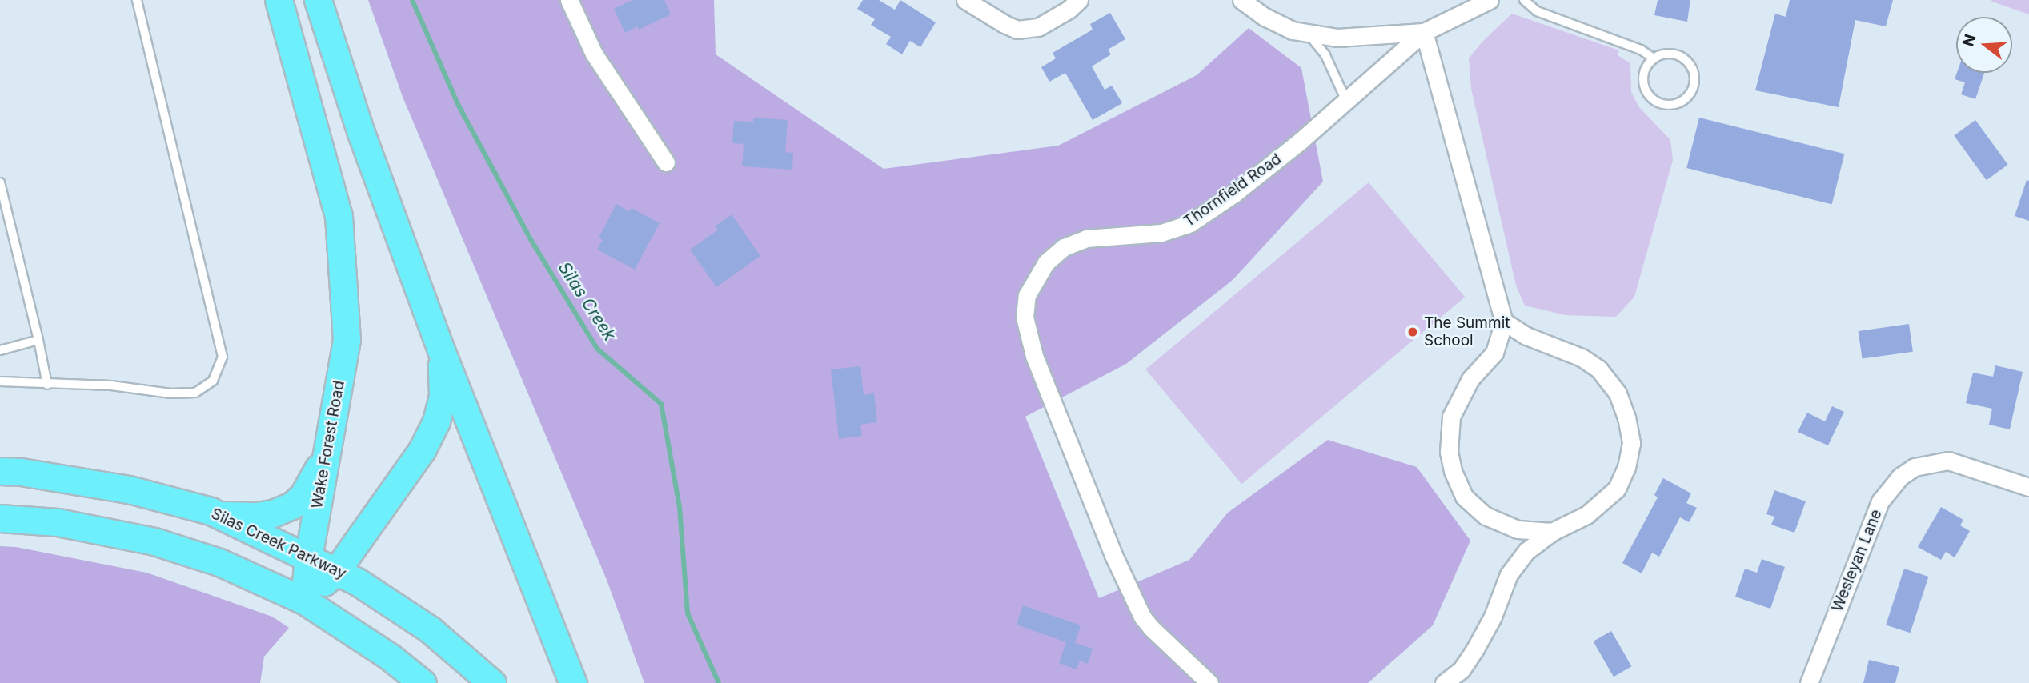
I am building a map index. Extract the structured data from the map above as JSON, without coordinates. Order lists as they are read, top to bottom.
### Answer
{
  "streets": {
    "main road": ["Wake Forest Road", "Silas Creek Parkway"],
    "street": ["Thornfield Road", "Wesleyan Lane"]
  },
  "crossings": [
    ["Wake Forest Road", "Silas Creek Parkway"]
  ],
  "water": ["Silas Creek"],
  "places": ["The Summit School"],
  "north": "left"
}
